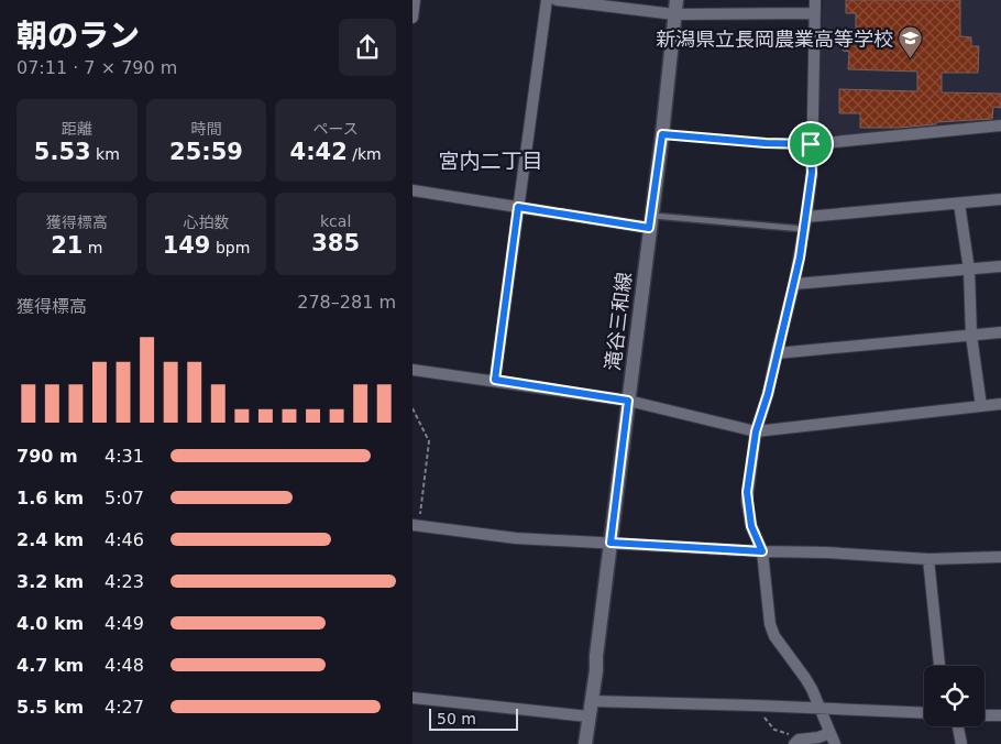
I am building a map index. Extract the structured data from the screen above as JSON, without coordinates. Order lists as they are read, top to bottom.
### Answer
{
  "streets": {
    "main road": ["滝谷三和線"]
  },
  "districts": ["宮内二丁目"],
  "places": {
    "school or university": ["新潟県立長岡農業高等学校"]
  },
  "scale_bar": "50 m",
  "page": {
    "heading": ["朝のラン", "07:11 · 7 × 790 m"],
    "stats": [
      ["距離", "5.53 km"],
      ["時間", "25:59"],
      ["ペース", "4:42 /km"],
      ["獲得標高", "21 m"],
      ["心拍数", "149 bpm"],
      ["kcal", "385"]
    ],
    "chart": ["獲得標高", "278–281 m"],
    "list": [
      {
        "name": "790 m",
        "note": "4:31"
      },
      {
        "name": "1.6 km",
        "note": "5:07"
      },
      {
        "name": "2.4 km",
        "note": "4:46"
      },
      {
        "name": "3.2 km",
        "note": "4:23"
      },
      {
        "name": "4.0 km",
        "note": "4:49"
      },
      {
        "name": "4.7 km",
        "note": "4:48"
      },
      {
        "name": "5.5 km",
        "note": "4:27"
      }
    ],
    "scale": "50 m"
  }
}
